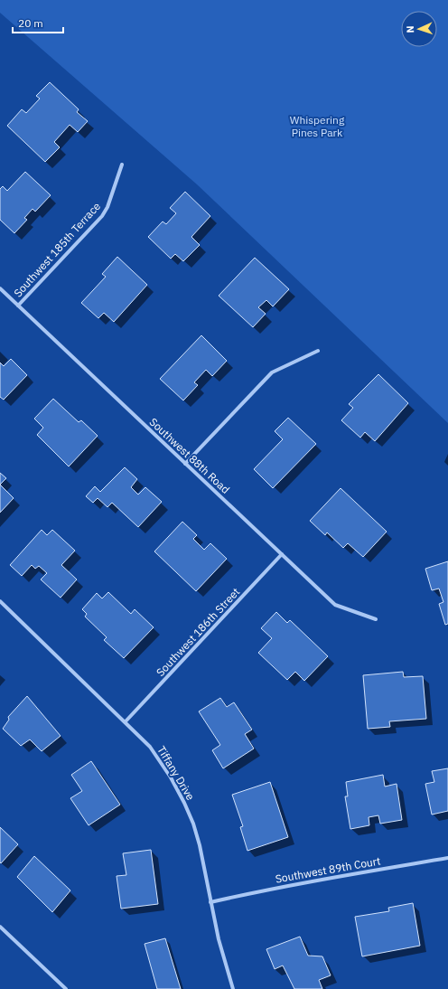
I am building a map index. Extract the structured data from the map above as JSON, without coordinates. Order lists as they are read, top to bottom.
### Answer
{
  "streets": {
    "street": [
      "Southwest 185th Terrace",
      "Southwest 88th Road",
      "Southwest 186th Street",
      "Tiffany Drive",
      "Southwest 89th Court"
    ]
  },
  "crossings": [
    ["Southwest 185th Terrace", "Southwest 88th Road"],
    ["Southwest 88th Road", "Southwest 186th Street"],
    ["Southwest 186th Street", "Tiffany Drive"],
    ["Tiffany Drive", "Southwest 89th Court"]
  ],
  "parks": ["Whispering Pines Park"],
  "scale_bar": "20 m",
  "north": "left"
}
